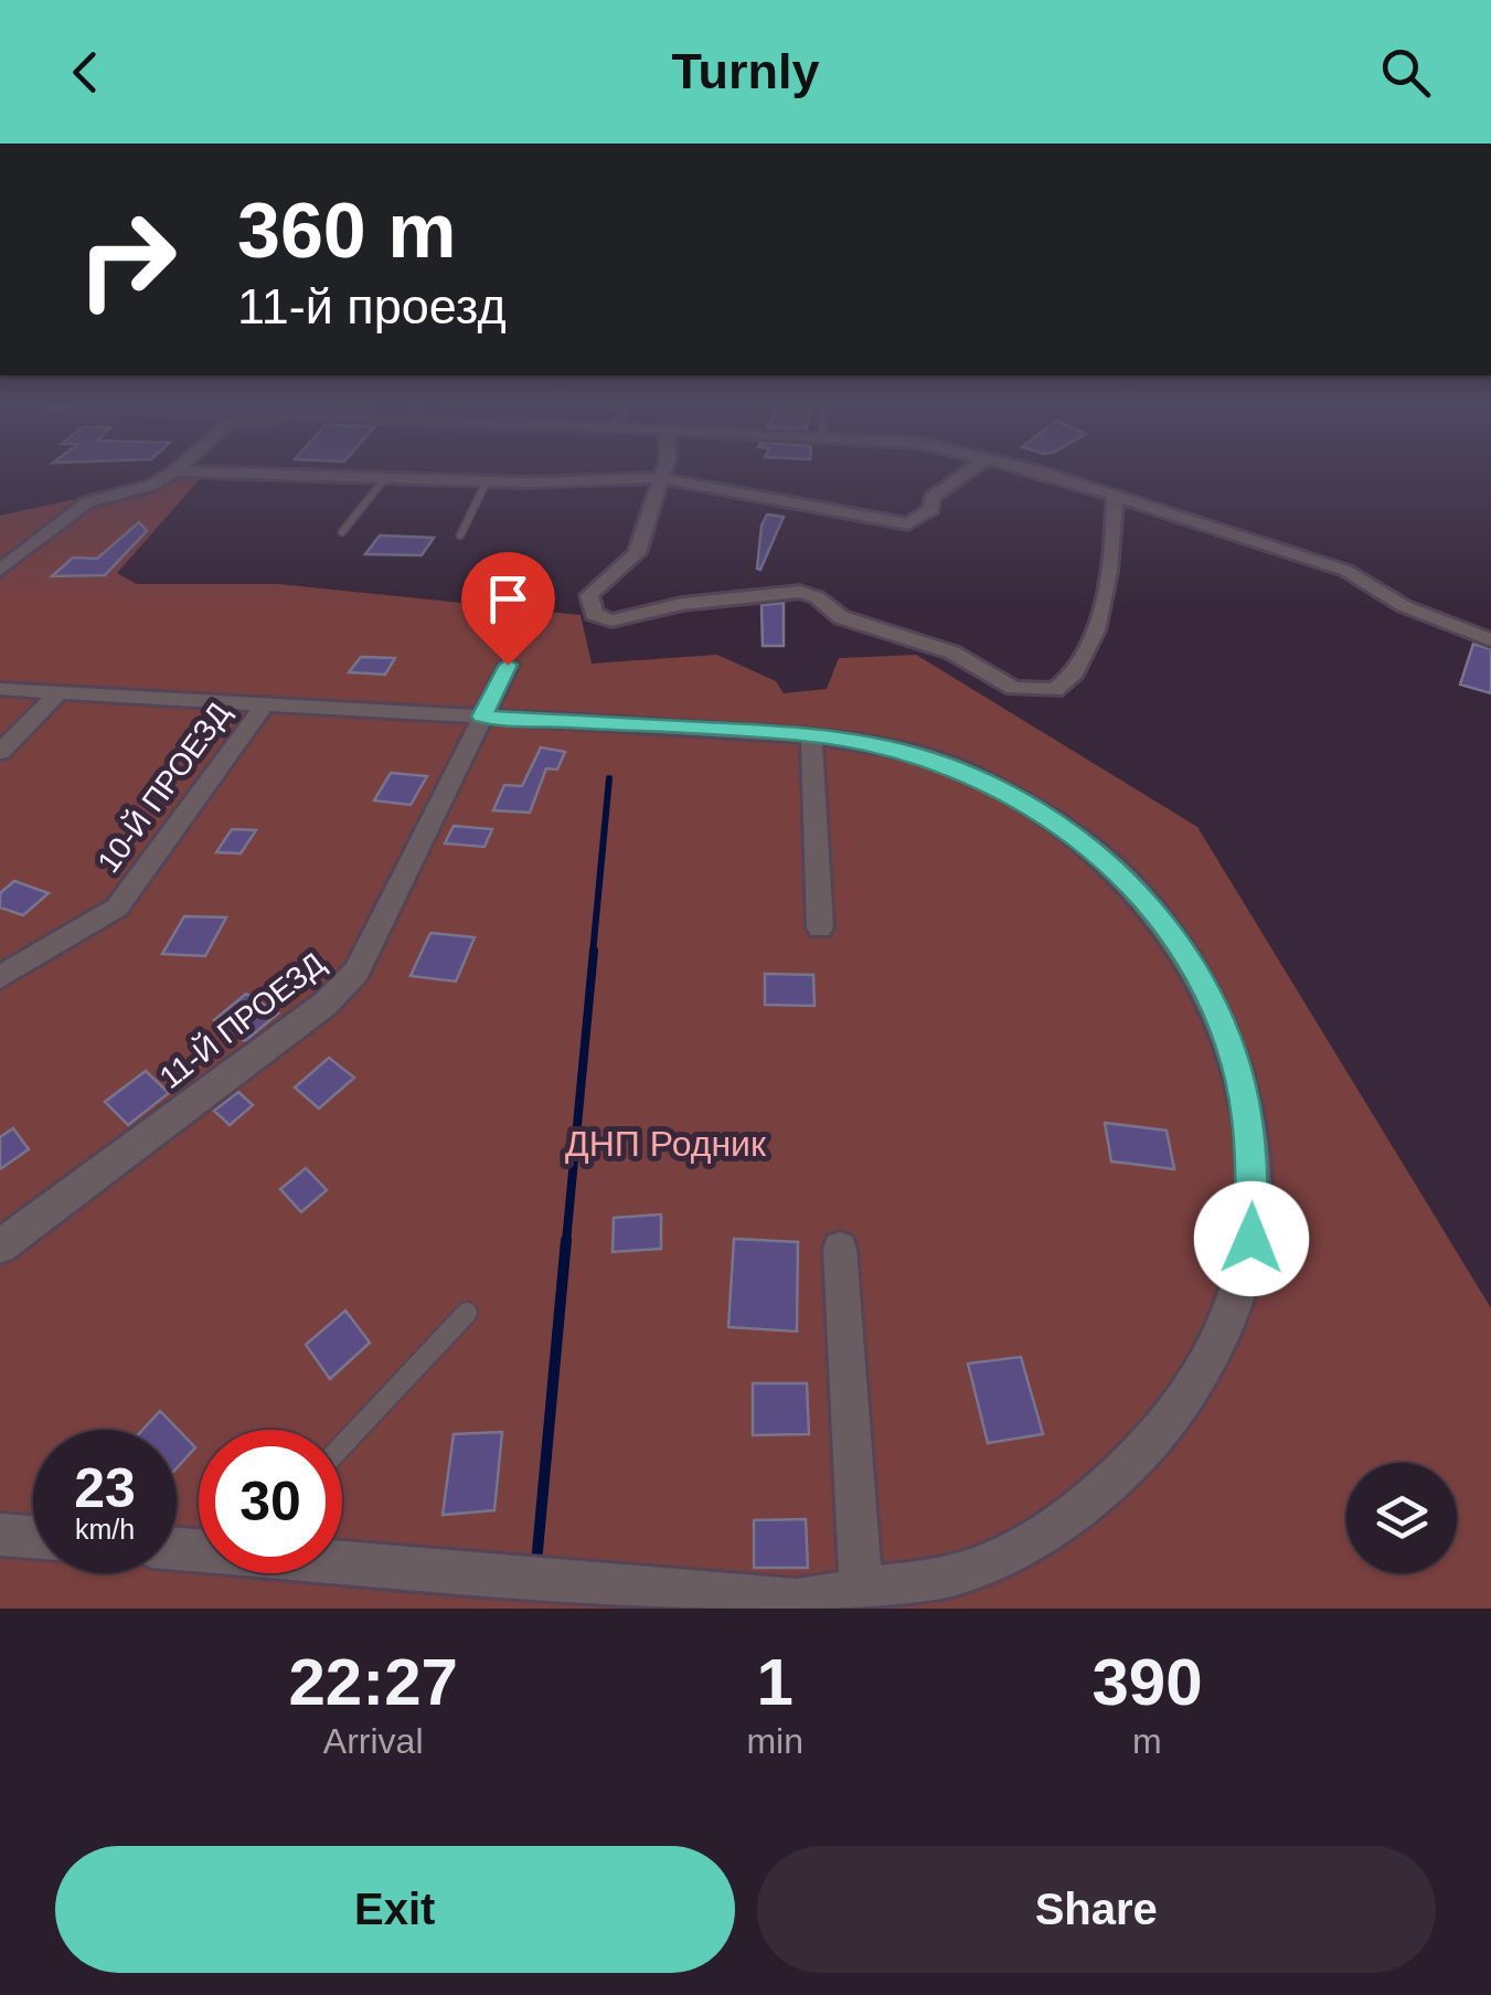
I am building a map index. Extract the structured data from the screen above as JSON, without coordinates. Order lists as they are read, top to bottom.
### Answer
{
  "streets": {
    "street": ["10-Й ПРОЕЗД", "11-Й ПРОЕЗД"]
  },
  "parks": ["ДНП Родник"],
  "page": {
    "header": "Turnly",
    "turn": ["360 m", "11-й проезд"],
    "speed": "23 km/h",
    "limit": "30",
    "eta": [
      "22:27",
      "Arrival",
      "1",
      "min",
      "390",
      "m"
    ],
    "buttons": ["Exit", "Share"]
  }
}
